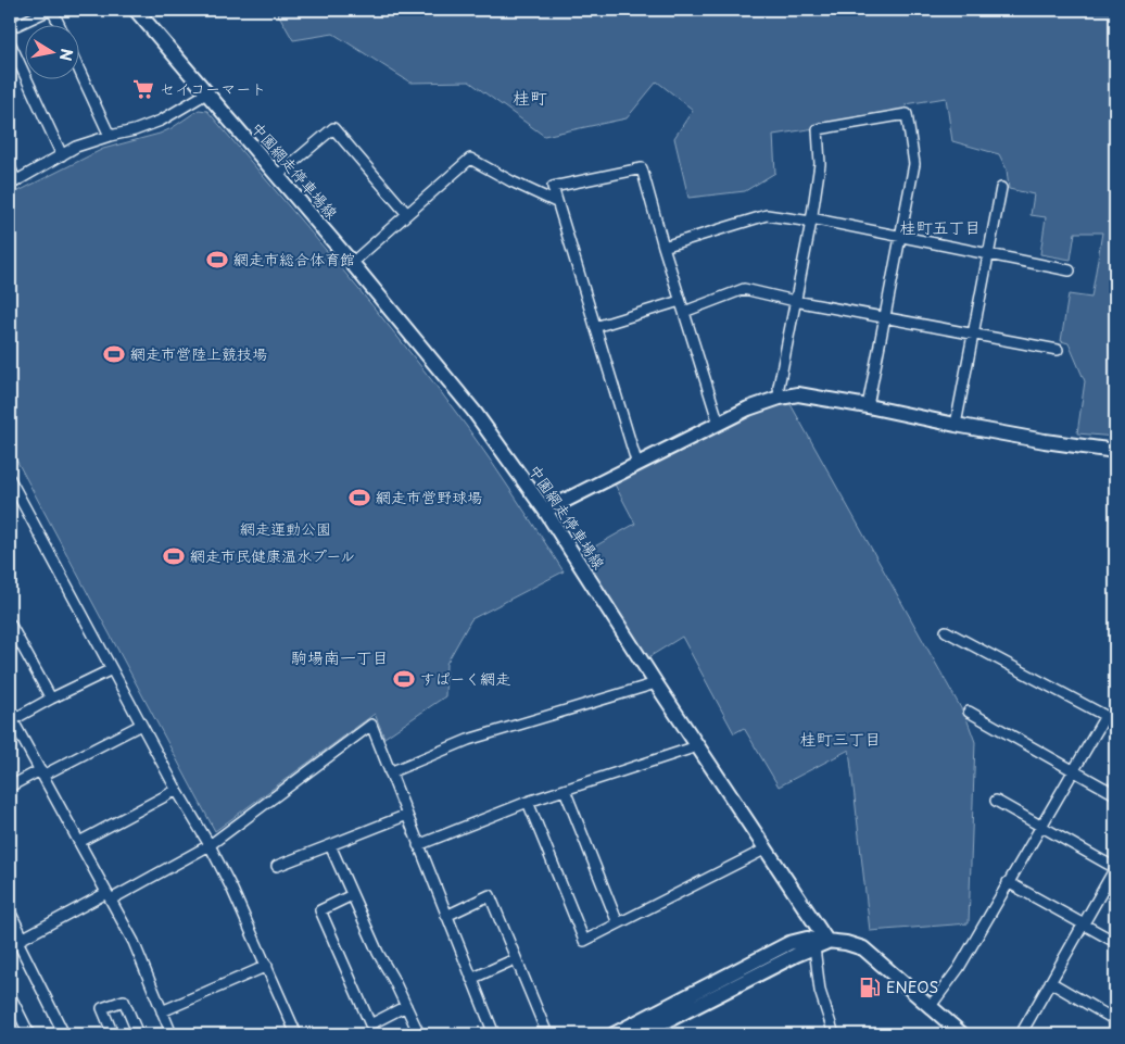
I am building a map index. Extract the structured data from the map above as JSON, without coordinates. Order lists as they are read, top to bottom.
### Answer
{
  "streets": {
    "main road": ["中園網走停車場線"]
  },
  "districts": [
    "桂町",
    "桂町五丁目",
    "駒場南一丁目",
    "桂町三丁目"
  ],
  "parks": ["網走運動公園"],
  "places": {
    "supermarket": ["セイコーマート"],
    "sports": [
      "網走市総合体育館",
      "網走市営陸上競技場",
      "網走市営野球場",
      "網走市民健康温水プール",
      "すぱーく網走"
    ],
    "fuel station": ["ENEOS"]
  },
  "north": "right"
}
